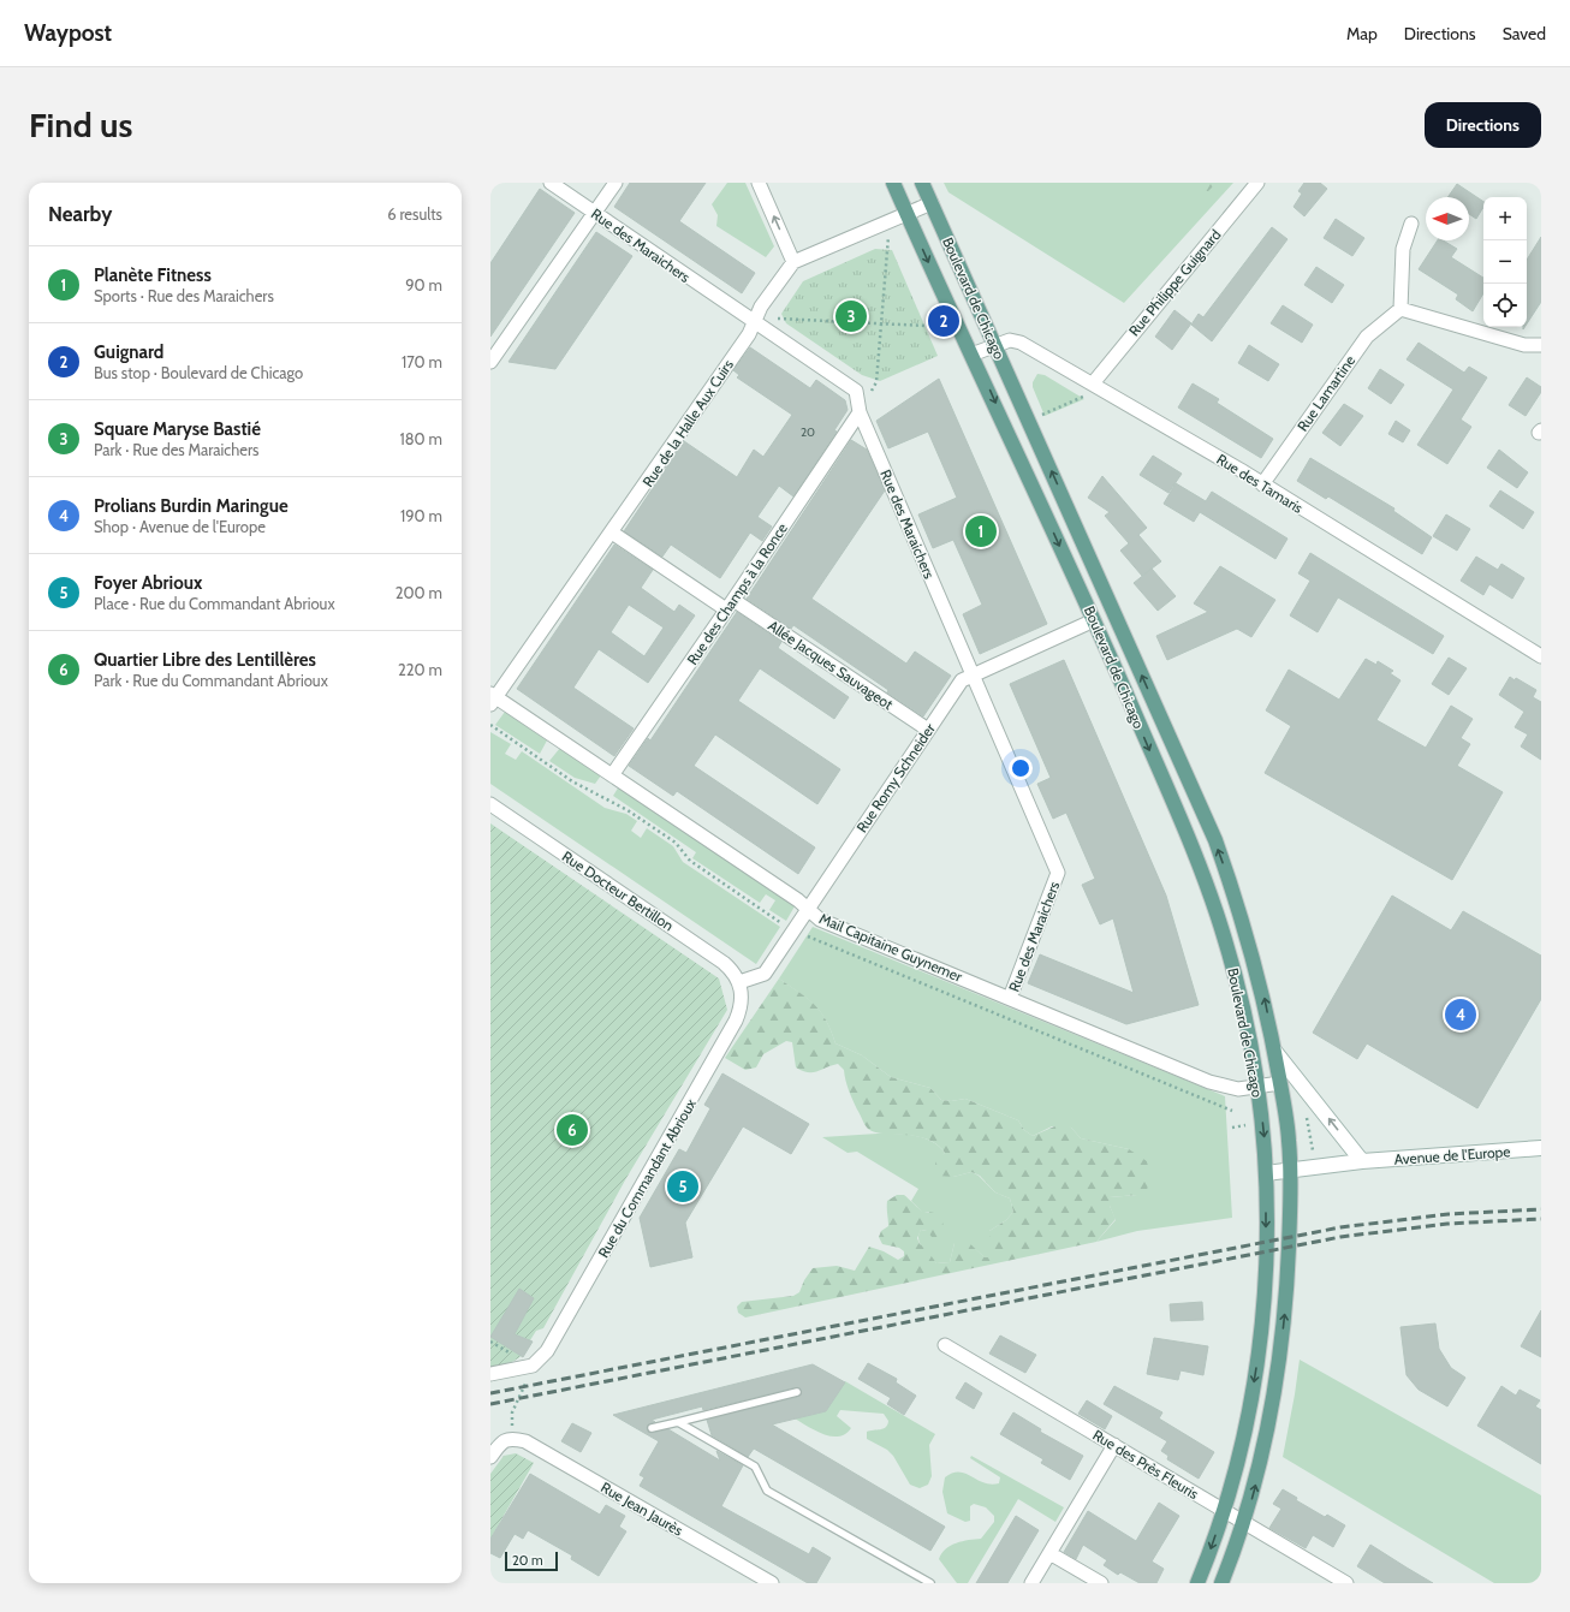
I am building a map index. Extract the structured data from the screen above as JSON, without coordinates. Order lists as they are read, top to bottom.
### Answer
{
  "streets": {
    "main road": ["Boulevard de Chicago", "Avenue de l'Europe"],
    "street": [
      "Rue des Maraichers",
      "Rue Philippe Guignard",
      "Rue Lamartine",
      "Rue de la Halle Aux Cuirs",
      "Rue des Tamaris",
      "Rue des Champs à la Ronce",
      "Allée Jacques Sauvageot",
      "Rue Romy Schneider",
      "Rue Docteur Bertillon",
      "Mail Capitaine Guynemer",
      "Rue du Commandant Abrioux",
      "Rue des Près Fleuris",
      "Rue Jean Jaurès"
    ]
  },
  "crossings": [
    ["Rue des Maraichers", "Rue de la Halle Aux Cuirs"],
    ["Rue des Maraichers", "Rue des Champs à la Ronce"],
    ["Rue des Maraichers", "Rue Romy Schneider"],
    ["Rue des Maraichers", "Mail Capitaine Guynemer"],
    ["Rue Philippe Guignard", "Rue des Tamaris"],
    ["Boulevard de Chicago", "Rue des Tamaris"],
    ["Boulevard de Chicago", "Rue Romy Schneider"],
    ["Boulevard de Chicago", "Mail Capitaine Guynemer"],
    ["Boulevard de Chicago", "Avenue de l'Europe"],
    ["Boulevard de Chicago", "Rue des Près Fleuris"],
    ["Rue Lamartine", "Rue des Tamaris"],
    ["Rue de la Halle Aux Cuirs", "Allée Jacques Sauvageot"],
    ["Rue de la Halle Aux Cuirs", "Mail Capitaine Guynemer"],
    ["Rue des Champs à la Ronce", "Allée Jacques Sauvageot"],
    ["Rue des Champs à la Ronce", "Mail Capitaine Guynemer"],
    ["Allée Jacques Sauvageot", "Rue Romy Schneider"],
    ["Rue Romy Schneider", "Rue Docteur Bertillon"],
    ["Rue Romy Schneider", "Mail Capitaine Guynemer"],
    ["Rue Romy Schneider", "Rue du Commandant Abrioux"],
    ["Rue Docteur Bertillon", "Rue du Commandant Abrioux"]
  ],
  "house_numbers": ["20"],
  "scale_bar": "20 m",
  "north": "left",
  "page": {
    "header": "Waypost",
    "nav": ["Map", "Directions", "Saved"],
    "buttons": "Directions",
    "title": "Find us",
    "heading": ["Nearby", "6 results"],
    "map_buttons": ["+", "−"],
    "list": [
      {
        "mark": "1",
        "name": "Planète Fitness",
        "note": "Sports · Rue des Maraichers",
        "value": "90 m"
      },
      {
        "mark": "2",
        "name": "Guignard",
        "note": "Bus stop · Boulevard de Chicago",
        "value": "170 m"
      },
      {
        "mark": "3",
        "name": "Square Maryse Bastié",
        "note": "Park · Rue des Maraichers",
        "value": "180 m"
      },
      {
        "mark": "4",
        "name": "Prolians Burdin Maringue",
        "note": "Shop · Avenue de l'Europe",
        "value": "190 m"
      },
      {
        "mark": "5",
        "name": "Foyer Abrioux",
        "note": "Place · Rue du Commandant Abrioux",
        "value": "200 m"
      },
      {
        "mark": "6",
        "name": "Quartier Libre des Lentillères",
        "note": "Park · Rue du Commandant Abrioux",
        "value": "220 m"
      }
    ],
    "pins": [
      "3",
      "2",
      "1",
      "4",
      "6",
      "5"
    ],
    "scale": "20 m"
  }
}
